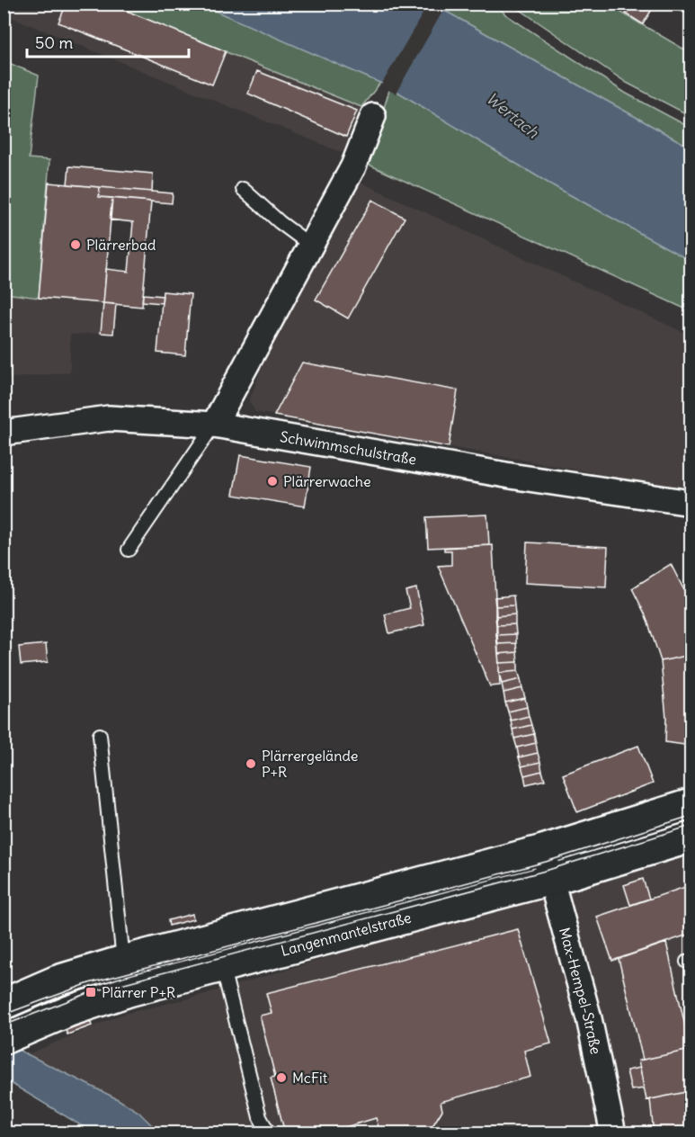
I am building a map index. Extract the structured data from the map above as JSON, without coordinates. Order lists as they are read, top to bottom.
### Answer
{
  "streets": {
    "main road": ["Langenmantelstraße"],
    "street": ["Schwimmschulstraße", "Max-Hempel-Straße"]
  },
  "crossings": [
    ["Langenmantelstraße", "Max-Hempel-Straße"]
  ],
  "water": ["Wertach"],
  "places": {
    "other": [
      "Plärrerbad",
      "Plärrerwache",
      "Plärrergelände P+R",
      "McFit"
    ],
    "transit": ["Plärrer P+R"]
  },
  "scale_bar": "50 m"
}
